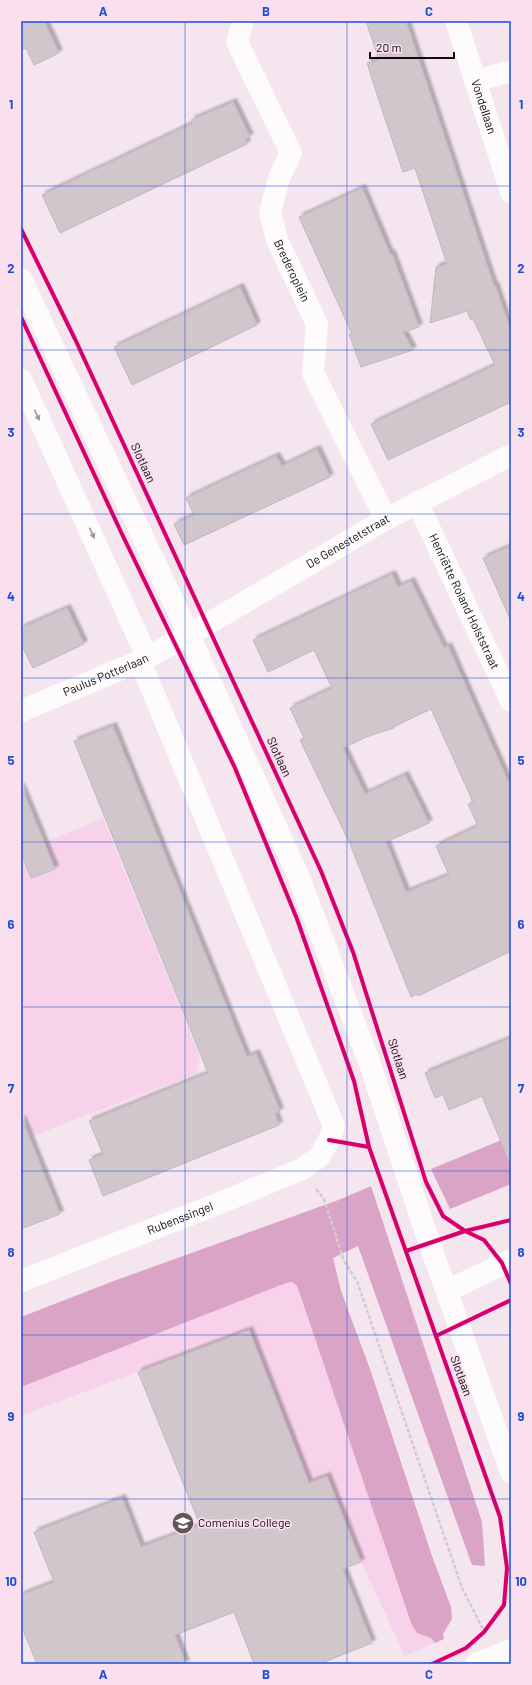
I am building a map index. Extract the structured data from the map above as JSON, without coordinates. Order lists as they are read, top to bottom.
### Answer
{
  "streets": {
    "street": [
      "Vondellaan",
      "Brederoplein",
      "Slotlaan",
      "De Genestetstraat",
      "Henriëtte Roland Holststraat",
      "Paulus Potterlaan",
      "Rubenssingel"
    ]
  },
  "crossings": [
    ["Brederoplein", "De Genestetstraat"],
    ["Slotlaan", "De Genestetstraat"],
    ["Slotlaan", "Paulus Potterlaan"],
    ["De Genestetstraat", "Henriëtte Roland Holststraat"],
    ["De Genestetstraat", "Paulus Potterlaan"],
    ["Paulus Potterlaan", "Rubenssingel"]
  ],
  "places": {
    "school or university": ["Comenius College"]
  },
  "scale_bar": "20 m",
  "grid": {
    "columns": ["A", "B", "C"],
    "rows": [
      "1",
      "2",
      "3",
      "4",
      "5",
      "6",
      "7",
      "8",
      "9",
      "10"
    ]
  }
}
